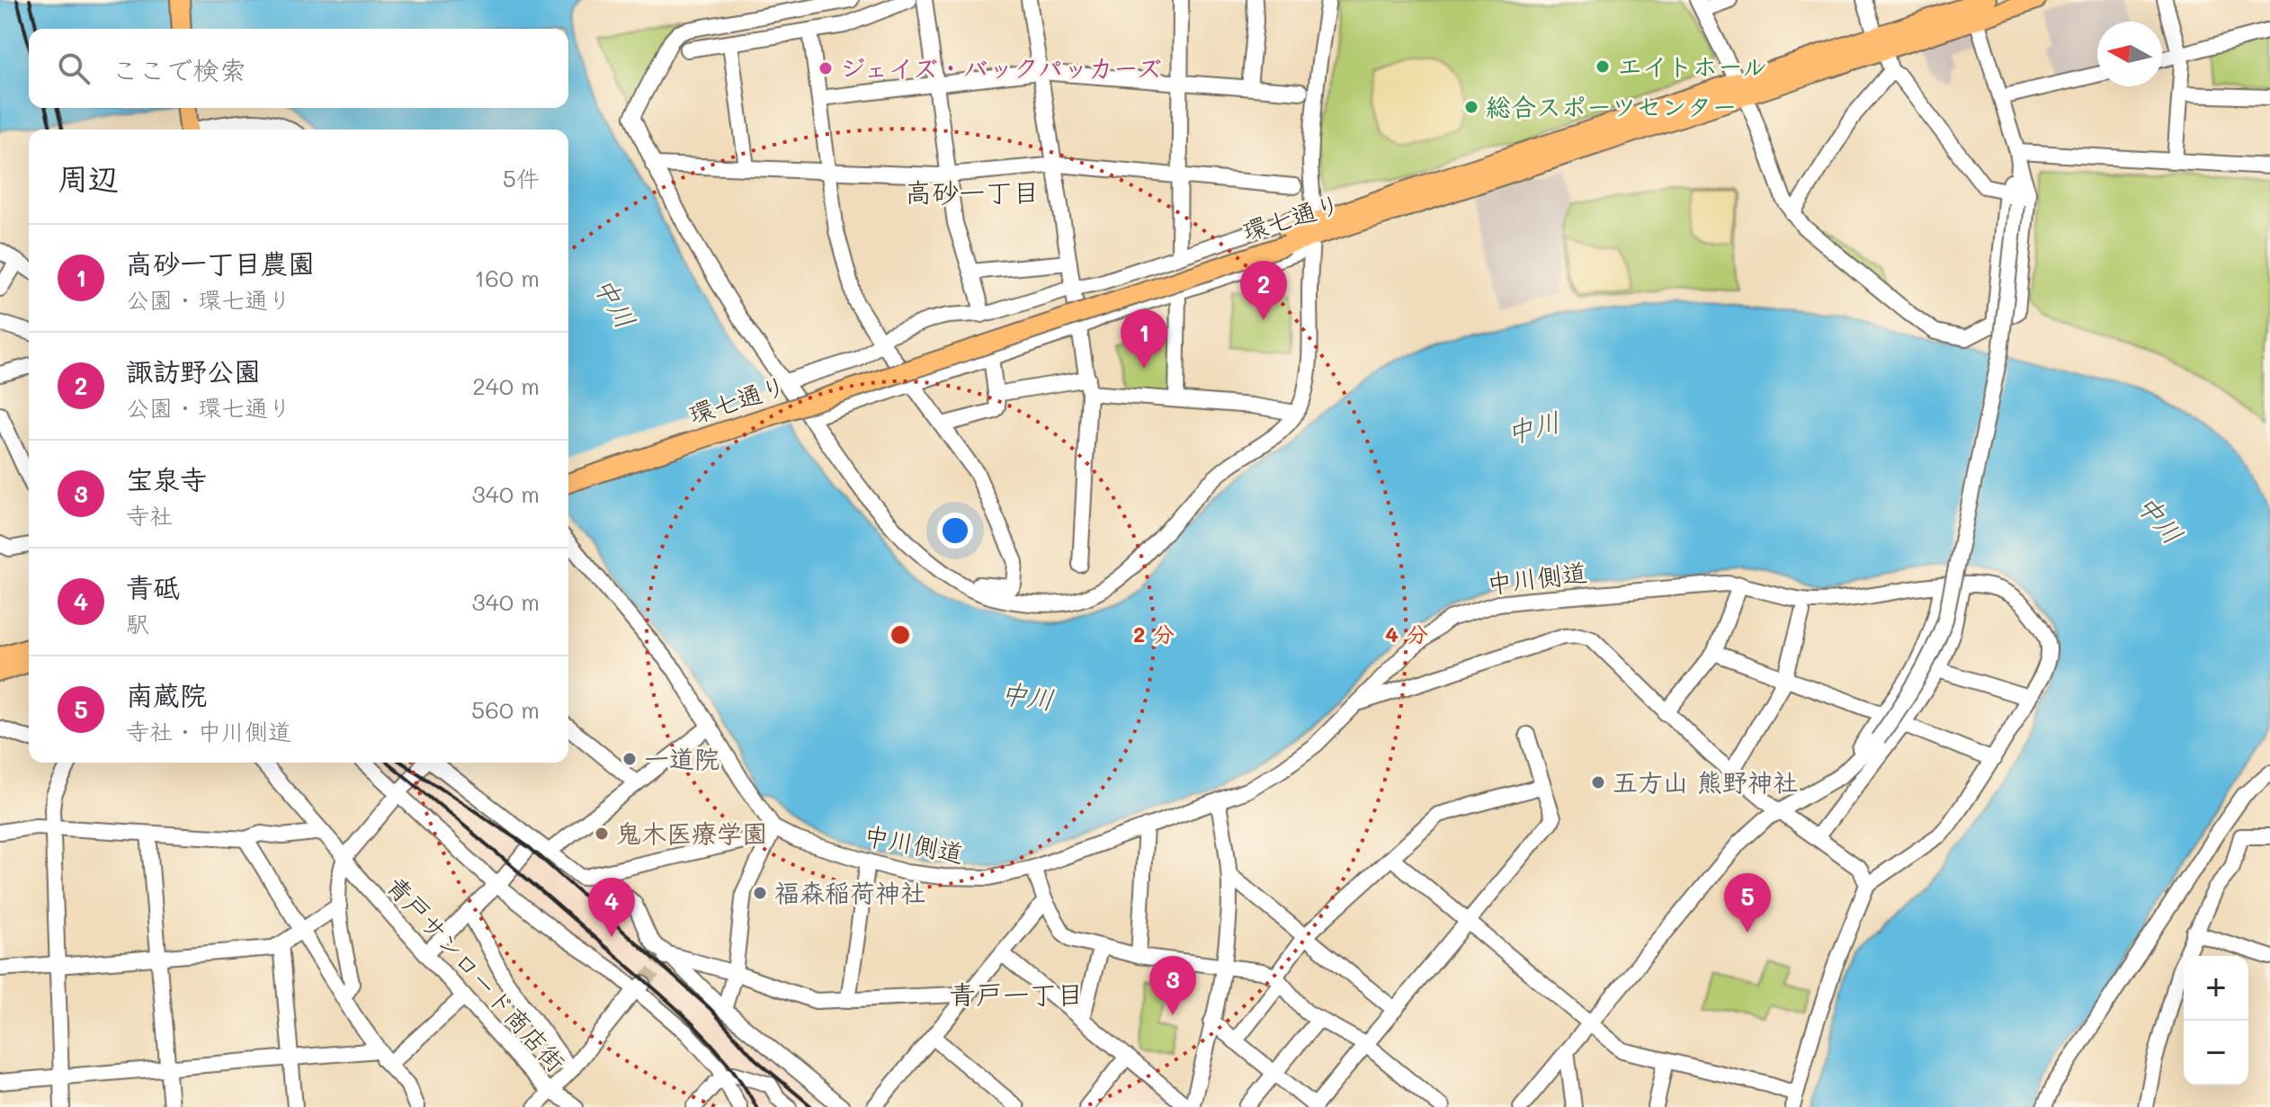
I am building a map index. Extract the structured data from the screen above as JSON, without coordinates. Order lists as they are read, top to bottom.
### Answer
{
  "streets": {
    "main road": ["環七通り"],
    "street": ["中川側道", "青戸サンロード商店街"]
  },
  "districts": ["高砂一丁目", "青戸一丁目"],
  "water": ["中川"],
  "places": [
    "エイトホール",
    "ジェイズ・バックパッカーズ",
    "総合スポーツセンター",
    "一道院",
    "五方山 熊野神社",
    "鬼木医療学園",
    "福森稲荷神社"
  ],
  "north": "left",
  "page": {
    "search": "ここで検索",
    "heading": ["周辺", "5件"],
    "list": [
      {
        "mark": "1",
        "name": "高砂一丁目農園",
        "note": "公園 · 環七通り",
        "value": "160 m"
      },
      {
        "mark": "2",
        "name": "諏訪野公園",
        "note": "公園 · 環七通り",
        "value": "240 m"
      },
      {
        "mark": "3",
        "name": "宝泉寺",
        "note": "寺社",
        "value": "340 m"
      },
      {
        "mark": "4",
        "name": "青砥",
        "note": "駅",
        "value": "340 m"
      },
      {
        "mark": "5",
        "name": "南蔵院",
        "note": "寺社 · 中川側道",
        "value": "560 m"
      }
    ],
    "pins": [
      "2",
      "1",
      "5",
      "4",
      "3"
    ],
    "map_buttons": ["+", "−"]
  },
  "rings": ["2 分", "4 分"]
}
